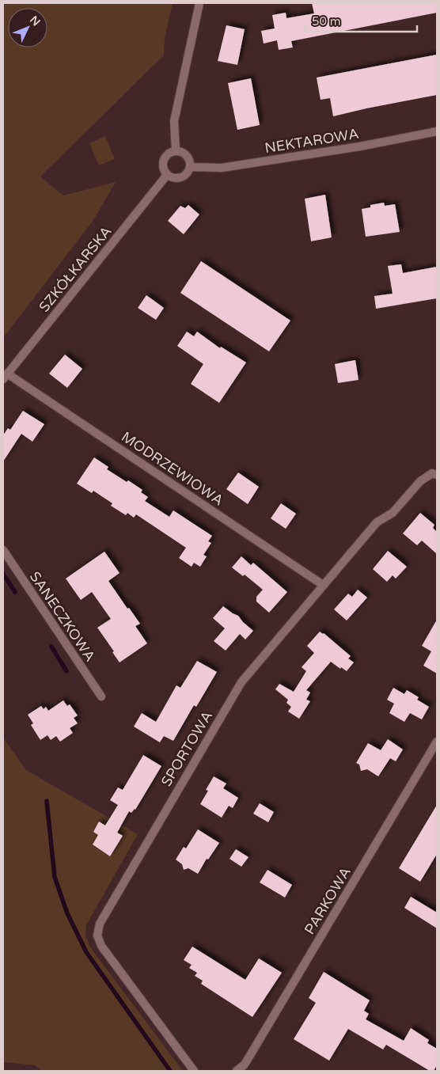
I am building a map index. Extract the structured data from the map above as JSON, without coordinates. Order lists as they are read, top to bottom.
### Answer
{
  "streets": {
    "street": [
      "NEKTAROWA",
      "SZKÓŁKARSKA",
      "MODRZEWIOWA",
      "SANECZKOWA",
      "SPORTOWA",
      "PARKOWA"
    ]
  },
  "crossings": [
    ["NEKTAROWA", "SZKÓŁKARSKA"],
    ["SZKÓŁKARSKA", "MODRZEWIOWA"],
    ["MODRZEWIOWA", "SPORTOWA"]
  ],
  "scale_bar": "50 m",
  "north": "top right"
}
